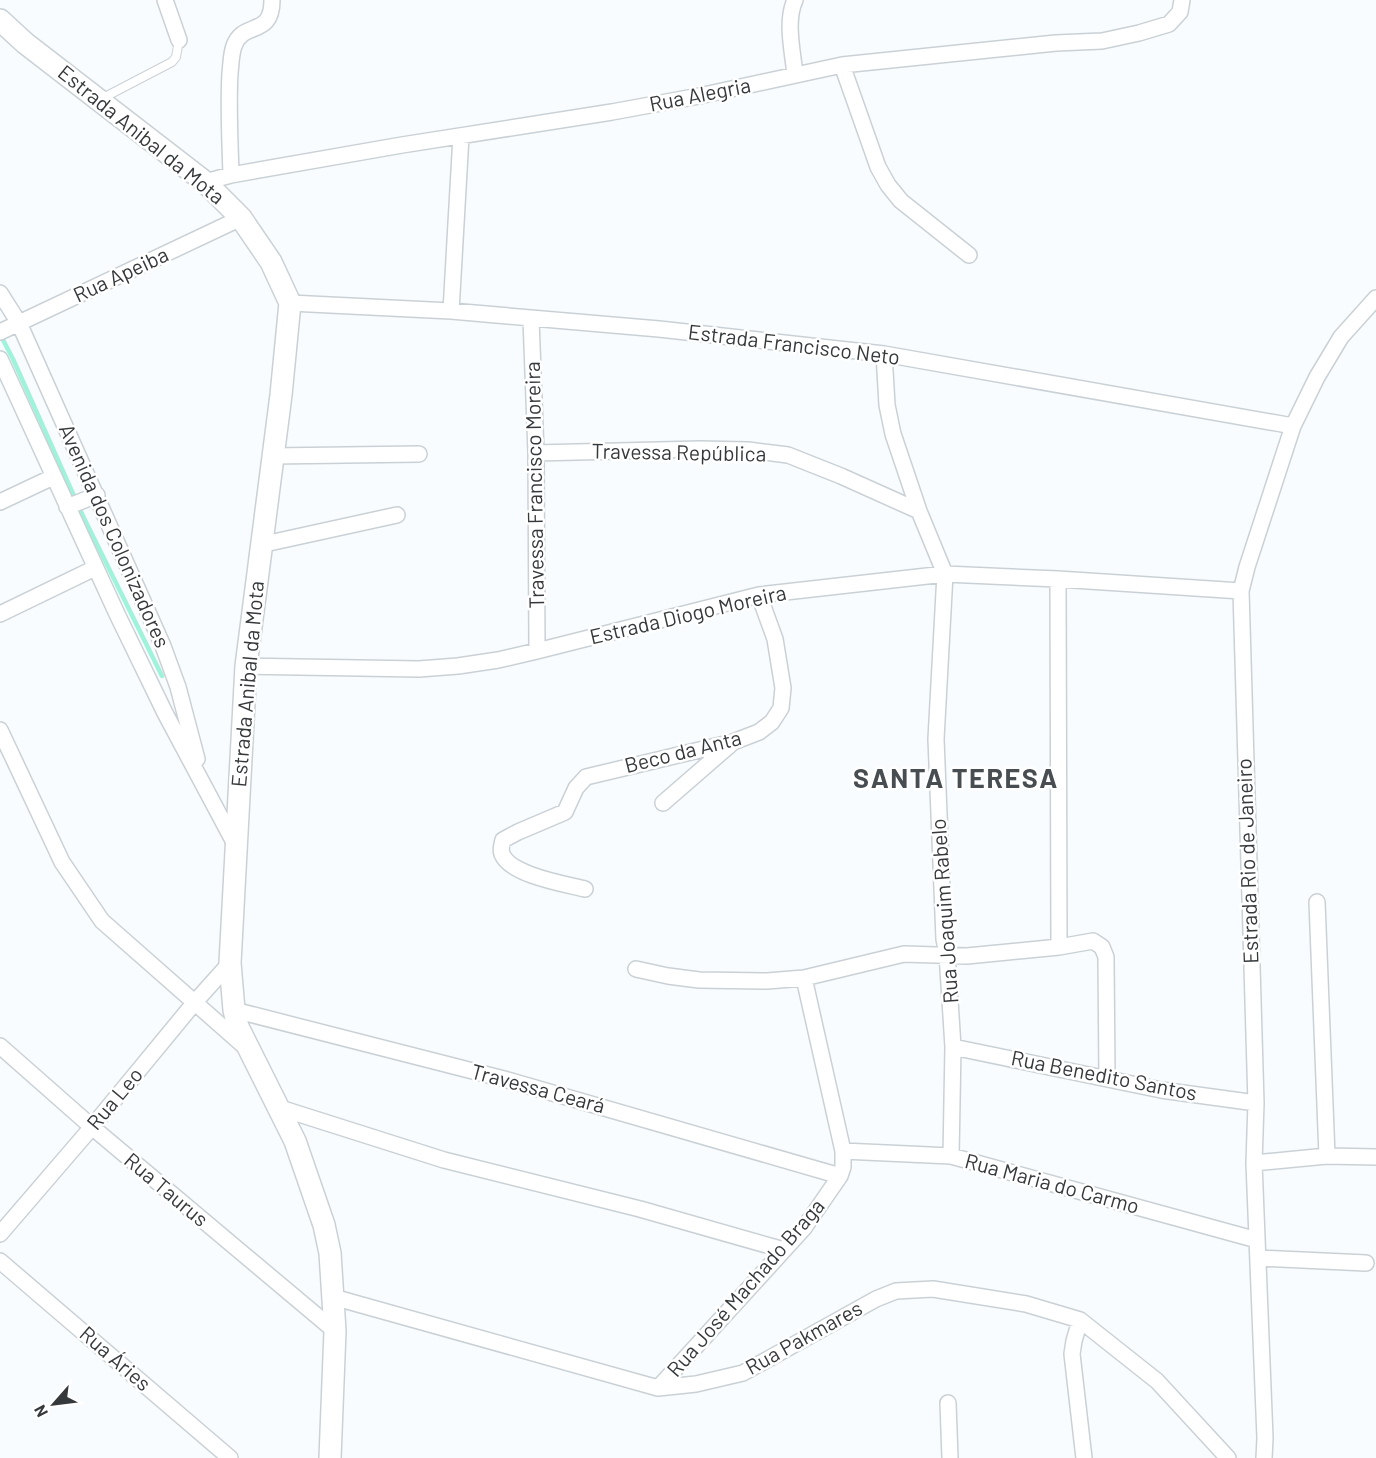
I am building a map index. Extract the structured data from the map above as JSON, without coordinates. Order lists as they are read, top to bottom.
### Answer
{
  "streets": {
    "street": [
      "Rua Alegria",
      "Estrada Anibal da Mota",
      "Rua Apeiba",
      "Estrada Francisco Neto",
      "Travessa República",
      "Travessa Francisco Moreira",
      "Avenida dos Colonizadores",
      "Estrada Diogo Moreira",
      "Beco da Anta",
      "Estrada Rio de Janeiro",
      "Rua Joaquim Rabelo",
      "Rua Benedito Santos",
      "Travessa Ceará",
      "Rua Leo",
      "Rua Maria do Carmo",
      "Rua Taurus",
      "Rua José Machado Braga",
      "Rua Pakmares",
      "Rua Áries"
    ]
  },
  "crossings": [
    ["Rua Alegria", "Estrada Anibal da Mota"],
    ["Estrada Anibal da Mota", "Rua Apeiba"],
    ["Estrada Anibal da Mota", "Estrada Francisco Neto"],
    ["Estrada Anibal da Mota", "Avenida dos Colonizadores"],
    ["Estrada Anibal da Mota", "Estrada Diogo Moreira"],
    ["Estrada Anibal da Mota", "Travessa Ceará"],
    ["Estrada Anibal da Mota", "Rua Leo"],
    ["Estrada Anibal da Mota", "Rua Taurus"],
    ["Estrada Anibal da Mota", "Rua Pakmares"],
    ["Rua Apeiba", "Avenida dos Colonizadores"],
    ["Estrada Francisco Neto", "Travessa Francisco Moreira"],
    ["Estrada Francisco Neto", "Estrada Rio de Janeiro"],
    ["Estrada Francisco Neto", "Rua Joaquim Rabelo"],
    ["Travessa República", "Travessa Francisco Moreira"],
    ["Travessa República", "Rua Joaquim Rabelo"],
    ["Travessa Francisco Moreira", "Estrada Diogo Moreira"],
    ["Estrada Diogo Moreira", "Beco da Anta"],
    ["Estrada Diogo Moreira", "Estrada Rio de Janeiro"],
    ["Estrada Diogo Moreira", "Rua Joaquim Rabelo"],
    ["Estrada Rio de Janeiro", "Rua Benedito Santos"],
    ["Estrada Rio de Janeiro", "Rua Maria do Carmo"],
    ["Rua Joaquim Rabelo", "Rua Benedito Santos"],
    ["Rua Joaquim Rabelo", "Rua Maria do Carmo"],
    ["Travessa Ceará", "Rua José Machado Braga"],
    ["Rua Leo", "Rua Taurus"],
    ["Rua Maria do Carmo", "Rua José Machado Braga"],
    ["Rua José Machado Braga", "Rua Pakmares"]
  ],
  "districts": ["SANTA TERESA"],
  "north": "bottom left"
}
